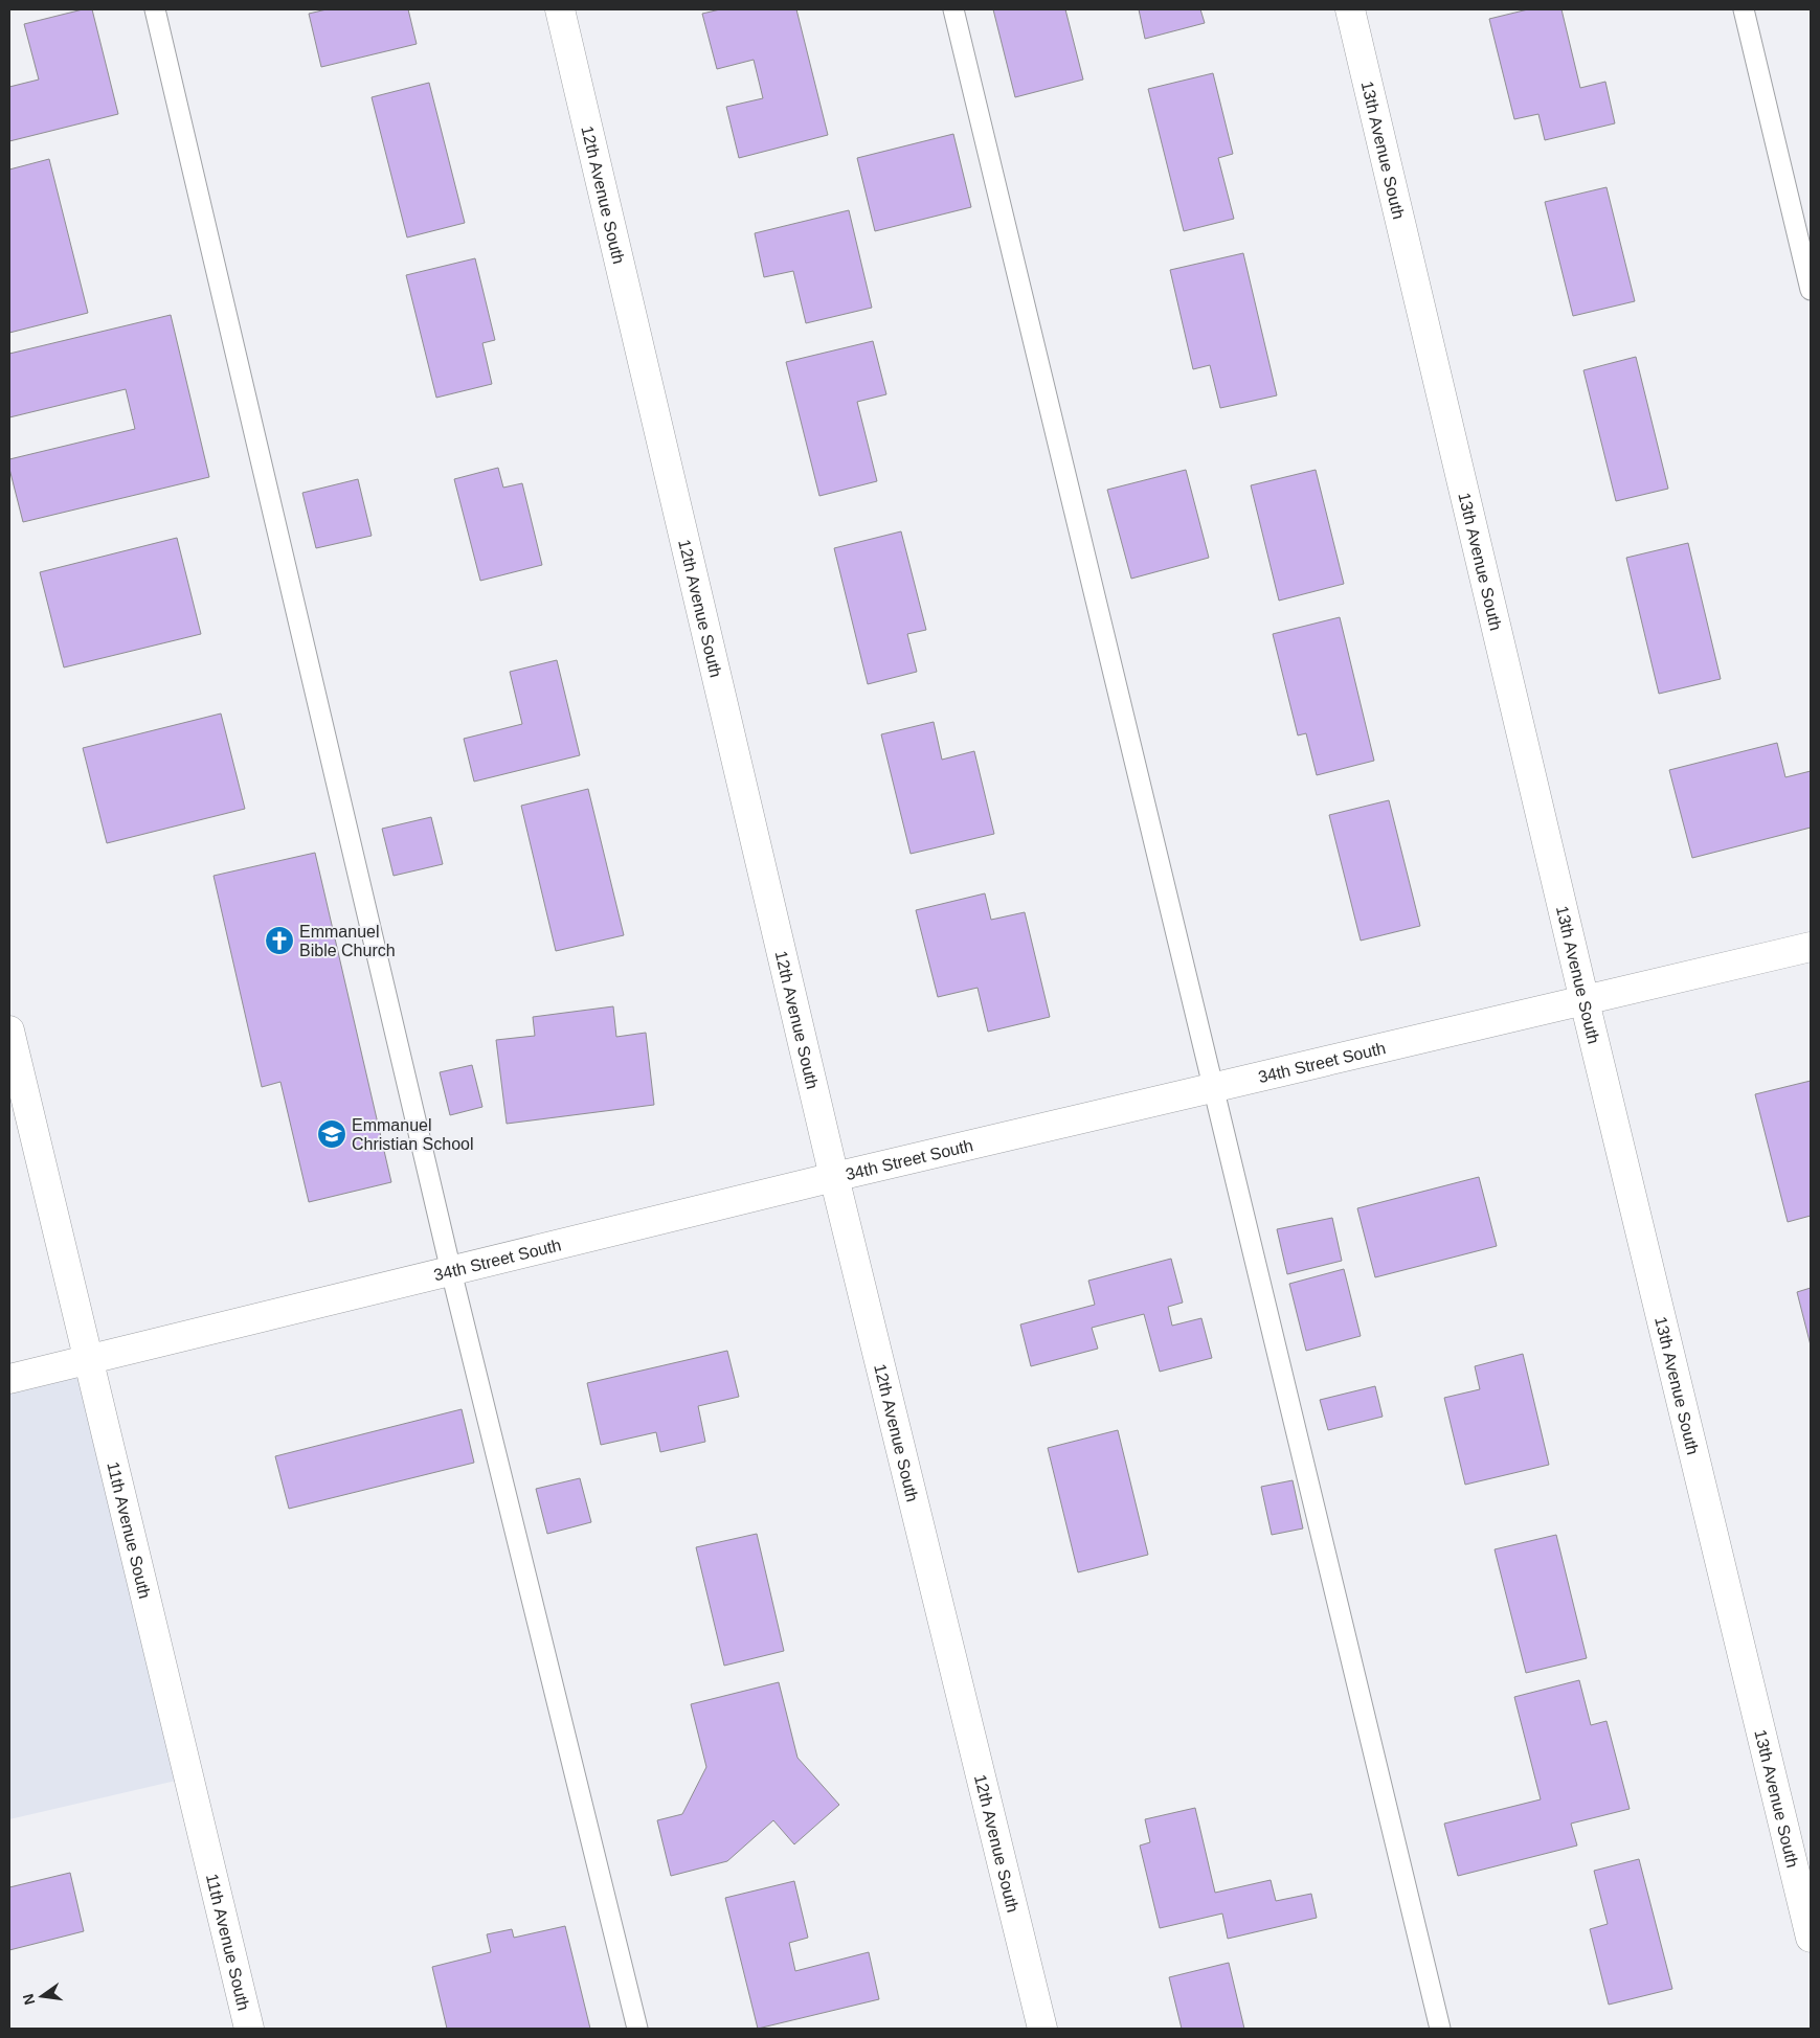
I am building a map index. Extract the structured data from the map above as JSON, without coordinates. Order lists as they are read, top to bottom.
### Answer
{
  "streets": {
    "street": [
      "13th Avenue South",
      "12th Avenue South",
      "34th Street South",
      "11th Avenue South"
    ]
  },
  "crossings": [
    ["13th Avenue South", "34th Street South"],
    ["12th Avenue South", "34th Street South"],
    ["34th Street South", "11th Avenue South"]
  ],
  "places": {
    "church": ["Emmanuel Bible Church"],
    "school or university": ["Emmanuel Christian School"]
  },
  "north": "left"
}
